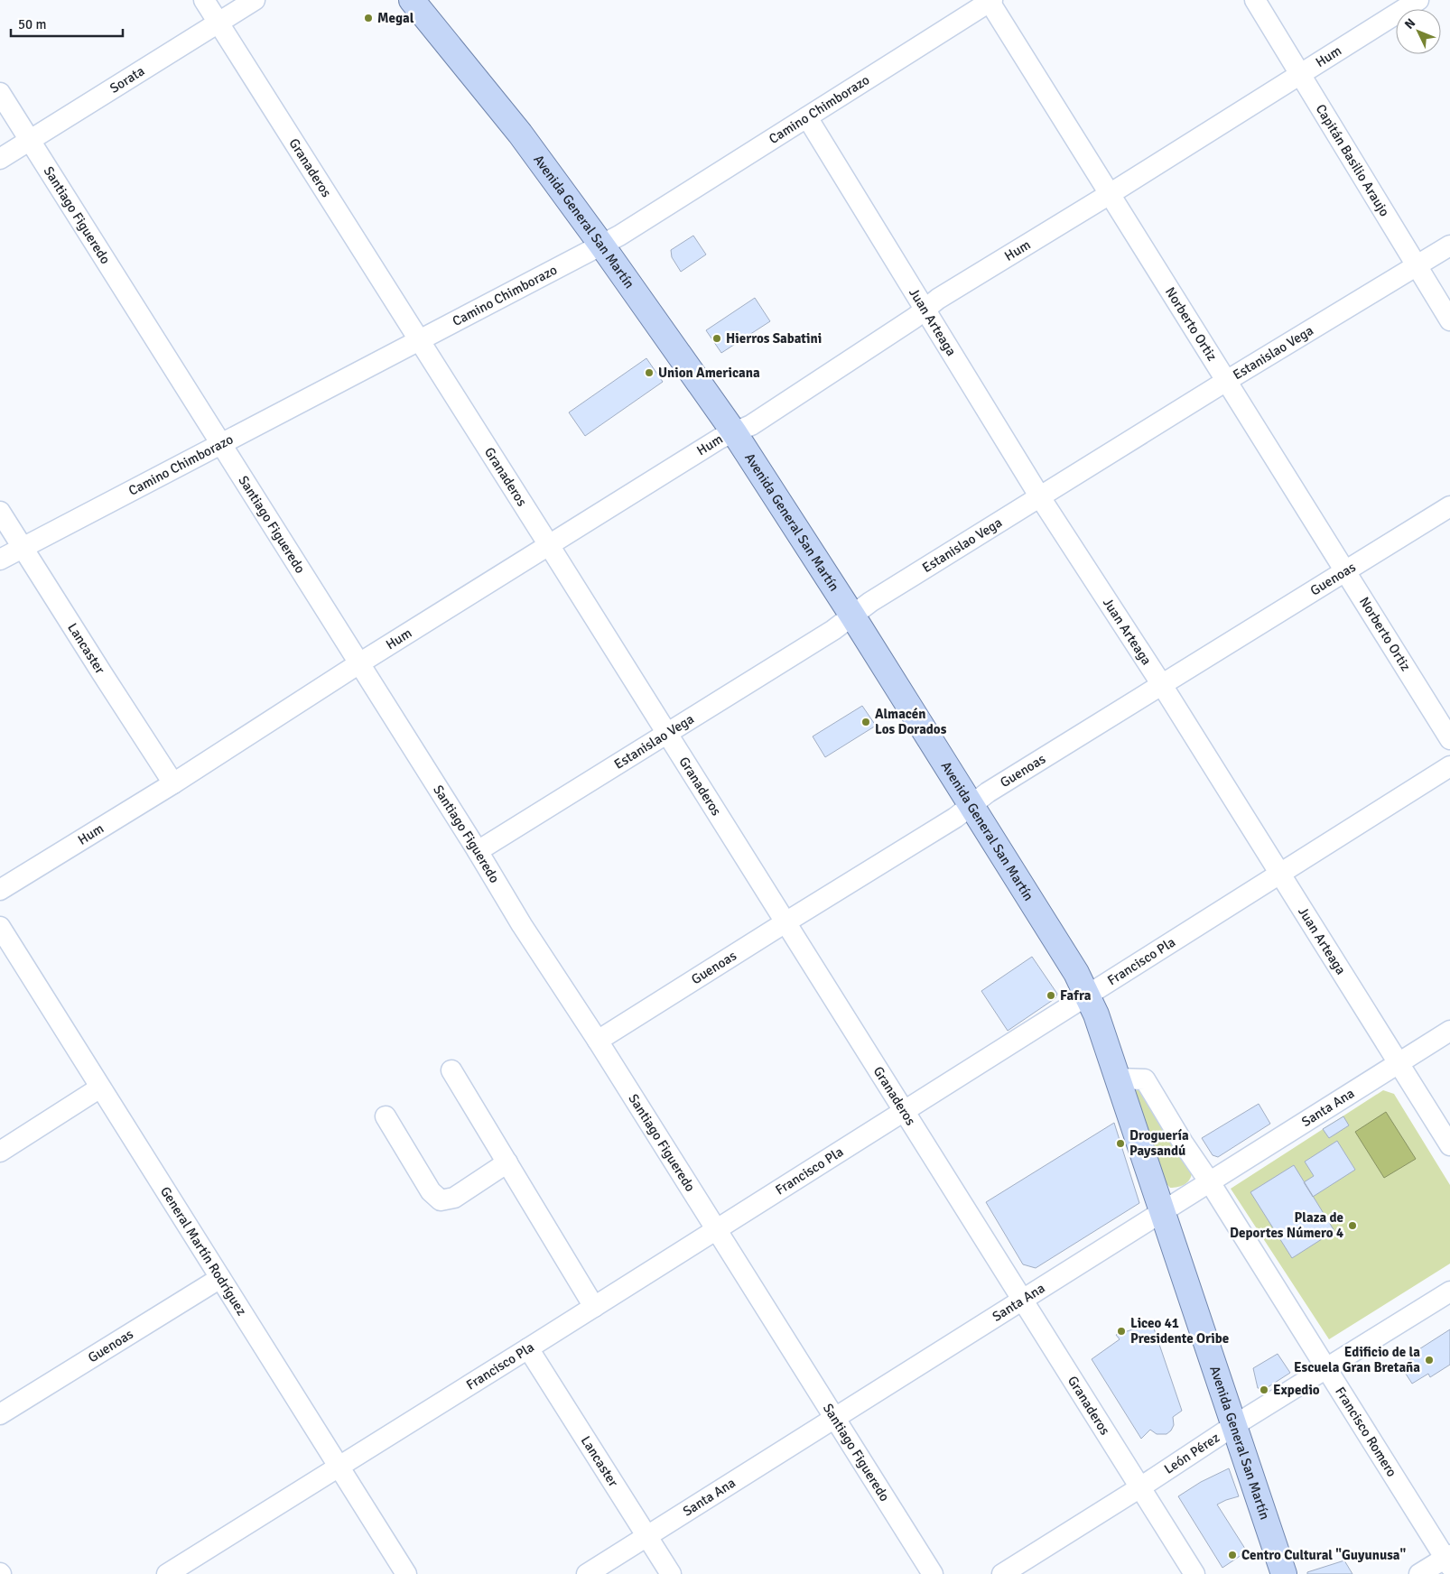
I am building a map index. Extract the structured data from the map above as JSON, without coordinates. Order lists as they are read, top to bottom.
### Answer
{
  "streets": {
    "main road": ["Avenida General San Martín"],
    "street": [
      "Hum",
      "Sorata",
      "Camino Chimborazo",
      "Capitán Basilio Araujo",
      "Granaderos",
      "Santiago Figueredo",
      "Juan Arteaga",
      "Norberto Ortiz",
      "Estanislao Vega",
      "Guenoas",
      "Lancaster",
      "Francisco Pla",
      "Santa Ana",
      "General Martín Rodríguez",
      "Francisco Romero",
      "León Pérez"
    ]
  },
  "crossings": [
    ["Hum", "Capitán Basilio Araujo"],
    ["Hum", "Granaderos"],
    ["Hum", "Santiago Figueredo"],
    ["Hum", "Avenida General San Martín"],
    ["Hum", "Juan Arteaga"],
    ["Hum", "Norberto Ortiz"],
    ["Hum", "Lancaster"],
    ["Sorata", "Granaderos"],
    ["Sorata", "Santiago Figueredo"],
    ["Camino Chimborazo", "Granaderos"],
    ["Camino Chimborazo", "Santiago Figueredo"],
    ["Camino Chimborazo", "Avenida General San Martín"],
    ["Camino Chimborazo", "Juan Arteaga"],
    ["Camino Chimborazo", "Norberto Ortiz"],
    ["Camino Chimborazo", "Lancaster"],
    ["Capitán Basilio Araujo", "Estanislao Vega"],
    ["Granaderos", "Estanislao Vega"],
    ["Granaderos", "Guenoas"],
    ["Granaderos", "Francisco Pla"],
    ["Granaderos", "Santa Ana"],
    ["Granaderos", "León Pérez"],
    ["Santiago Figueredo", "Estanislao Vega"],
    ["Santiago Figueredo", "Guenoas"],
    ["Santiago Figueredo", "Francisco Pla"],
    ["Santiago Figueredo", "Santa Ana"],
    ["Avenida General San Martín", "Estanislao Vega"],
    ["Avenida General San Martín", "Guenoas"],
    ["Avenida General San Martín", "Francisco Pla"],
    ["Avenida General San Martín", "Santa Ana"],
    ["Avenida General San Martín", "León Pérez"],
    ["Juan Arteaga", "Estanislao Vega"],
    ["Juan Arteaga", "Guenoas"],
    ["Juan Arteaga", "Francisco Pla"],
    ["Juan Arteaga", "Santa Ana"],
    ["Norberto Ortiz", "Estanislao Vega"],
    ["Norberto Ortiz", "Guenoas"],
    ["Guenoas", "General Martín Rodríguez"],
    ["Lancaster", "Francisco Pla"],
    ["Lancaster", "Santa Ana"],
    ["Francisco Pla", "General Martín Rodríguez"],
    ["Santa Ana", "Francisco Romero"],
    ["Francisco Romero", "León Pérez"]
  ],
  "places": [
    "Megal",
    "Hierros Sabatini",
    "Union Americana",
    "Almacén Los Dorados",
    "Fafra",
    "Droguería Paysandú",
    "Plaza de Deportes Número 4",
    "Liceo 41 Presidente Oribe",
    "Edificio de la Escuela Gran Bretaña",
    "Expedio",
    "Centro Cultural \"Guyunusa\""
  ],
  "scale_bar": "50 m",
  "north": "top left"
}
